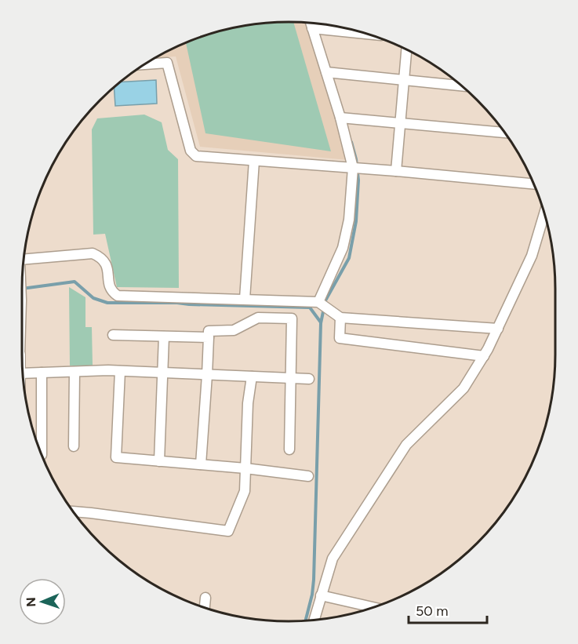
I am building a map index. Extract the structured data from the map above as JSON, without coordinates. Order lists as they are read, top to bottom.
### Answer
{
  "scale_bar": "50 m",
  "north": "left"
}
